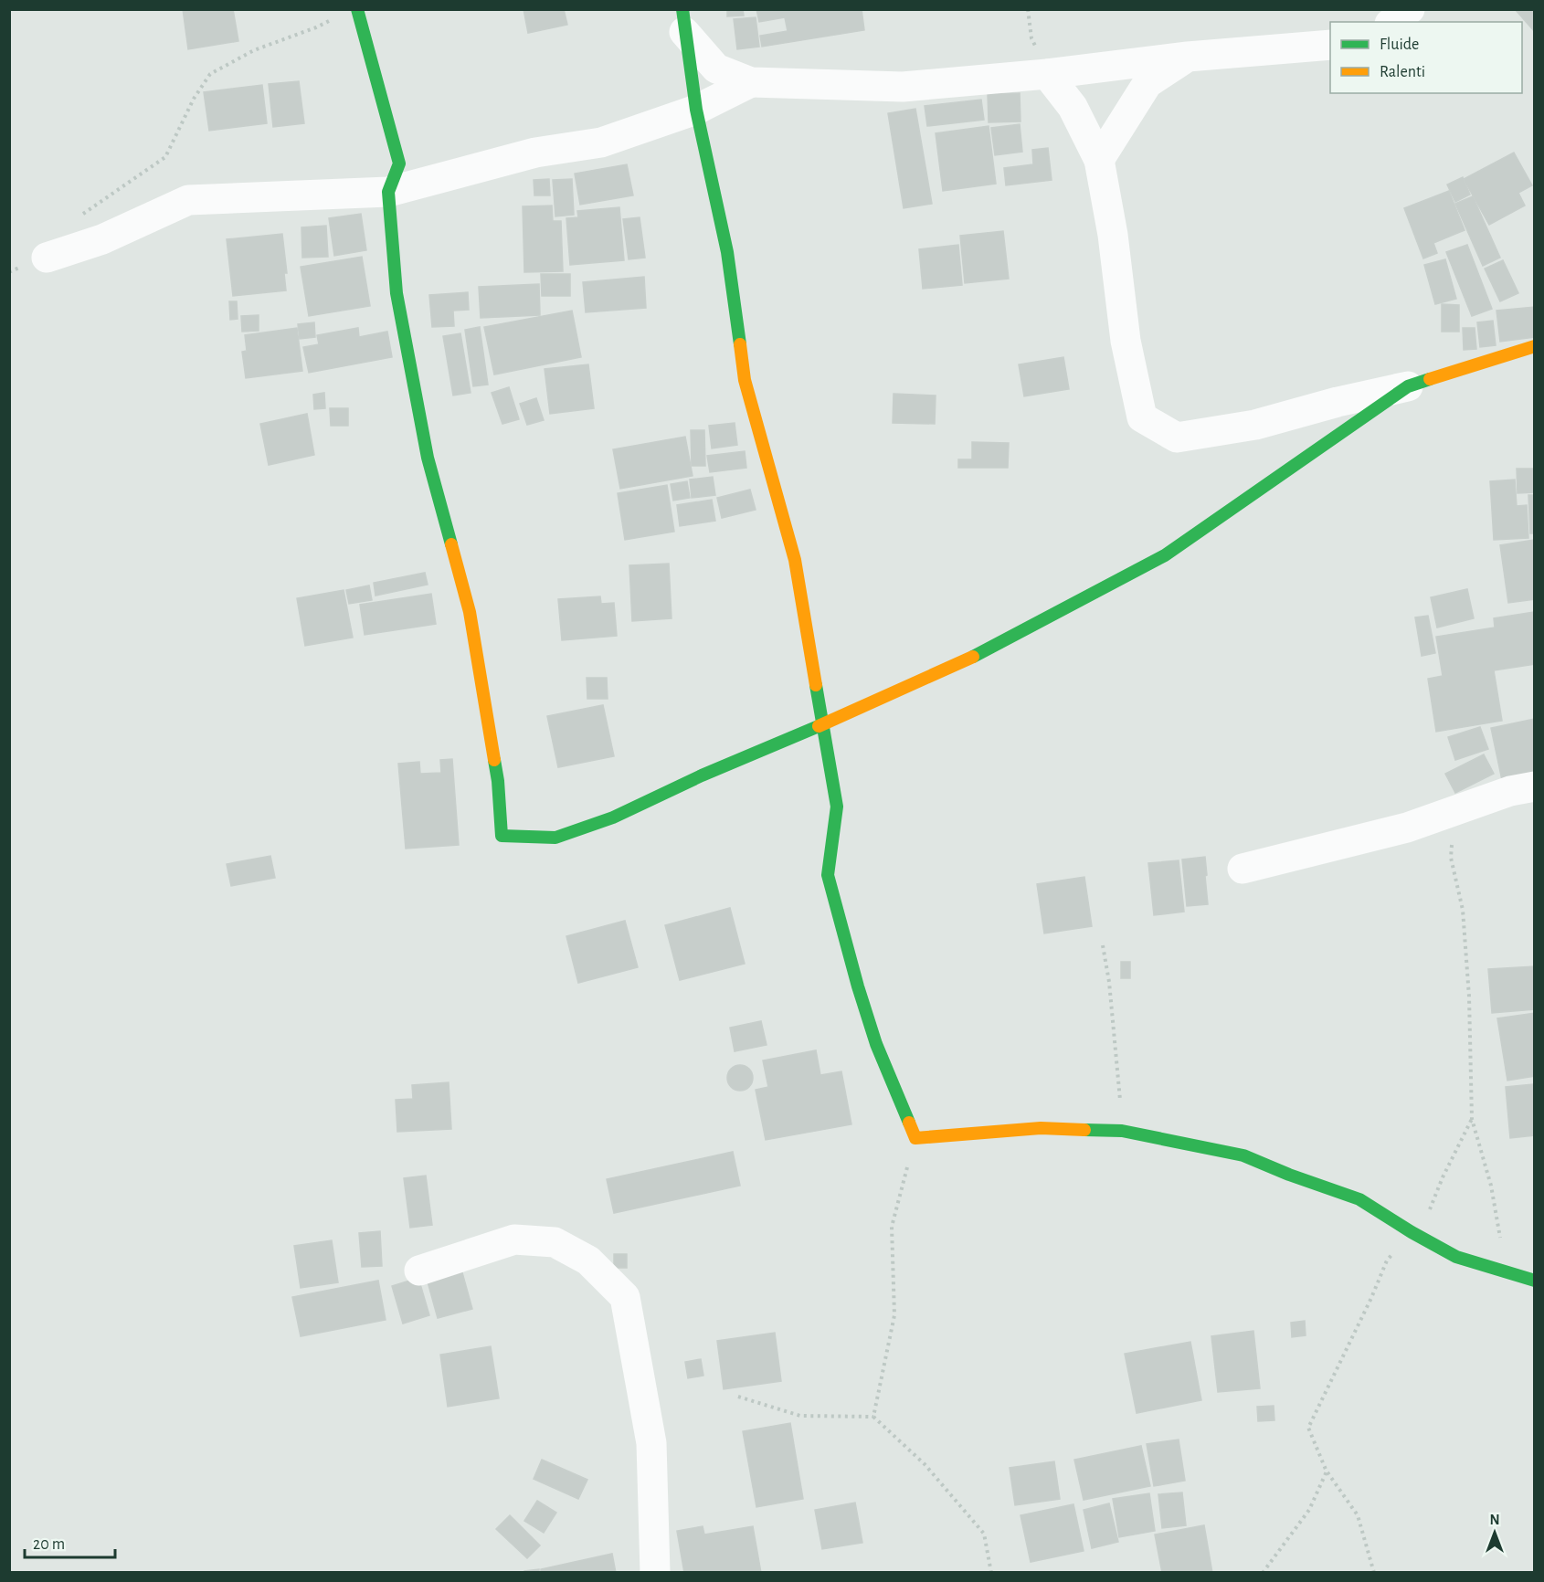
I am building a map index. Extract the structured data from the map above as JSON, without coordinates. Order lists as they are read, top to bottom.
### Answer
{
  "legend": ["Fluide", "Ralenti"],
  "scale_bar": "20 m",
  "north": "top"
}
